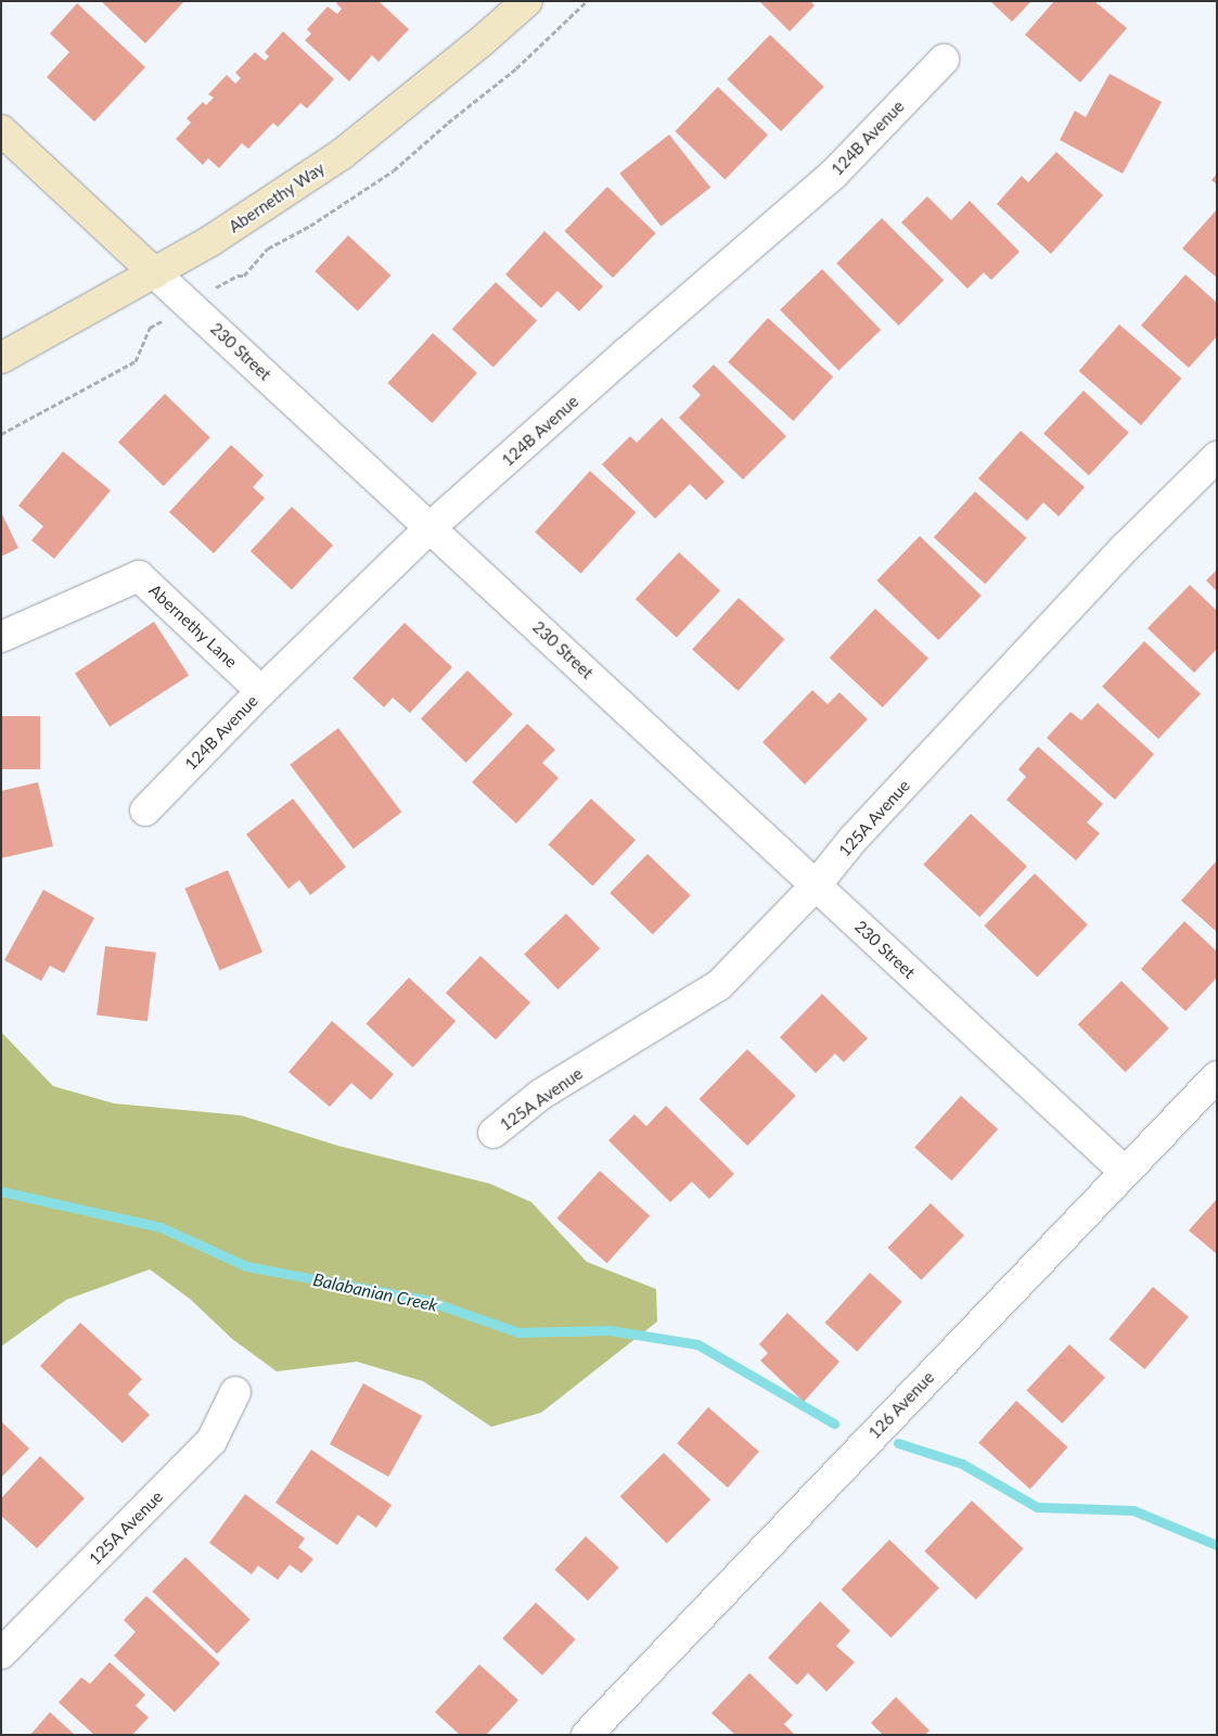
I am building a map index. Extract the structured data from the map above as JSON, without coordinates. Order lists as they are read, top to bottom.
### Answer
{
  "streets": {
    "main road": ["Abernethy Way", "230 Street"],
    "street": [
      "124B Avenue",
      "Abernethy Lane",
      "125A Avenue",
      "126 Avenue"
    ]
  },
  "crossings": [
    ["124B Avenue", "230 Street"],
    ["124B Avenue", "Abernethy Lane"],
    ["Abernethy Way", "230 Street"],
    ["230 Street", "125A Avenue"],
    ["230 Street", "126 Avenue"]
  ],
  "water": ["Balabanian Creek"]
}
